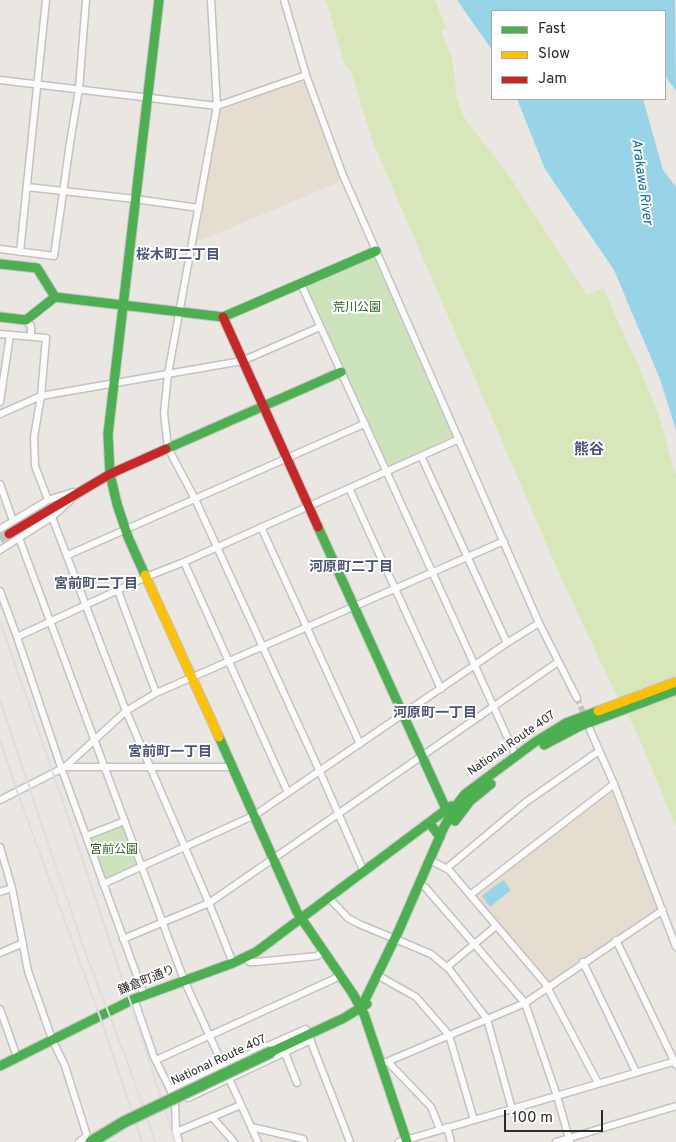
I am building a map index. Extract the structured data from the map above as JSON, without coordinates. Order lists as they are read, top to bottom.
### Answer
{
  "streets": {
    "main road": ["National Route 407", "鎌倉町通り"]
  },
  "crossings": [
    ["National Route 407", "鎌倉町通り"]
  ],
  "districts": [
    "桜木町二丁目",
    "熊谷",
    "河原町二丁目",
    "宮前町二丁目",
    "河原町一丁目",
    "宮前町一丁目"
  ],
  "water": ["Arakawa River"],
  "parks": ["荒川公園", "宮前公園"],
  "legend": ["Fast", "Slow", "Jam"],
  "scale_bar": "100 m"
}
